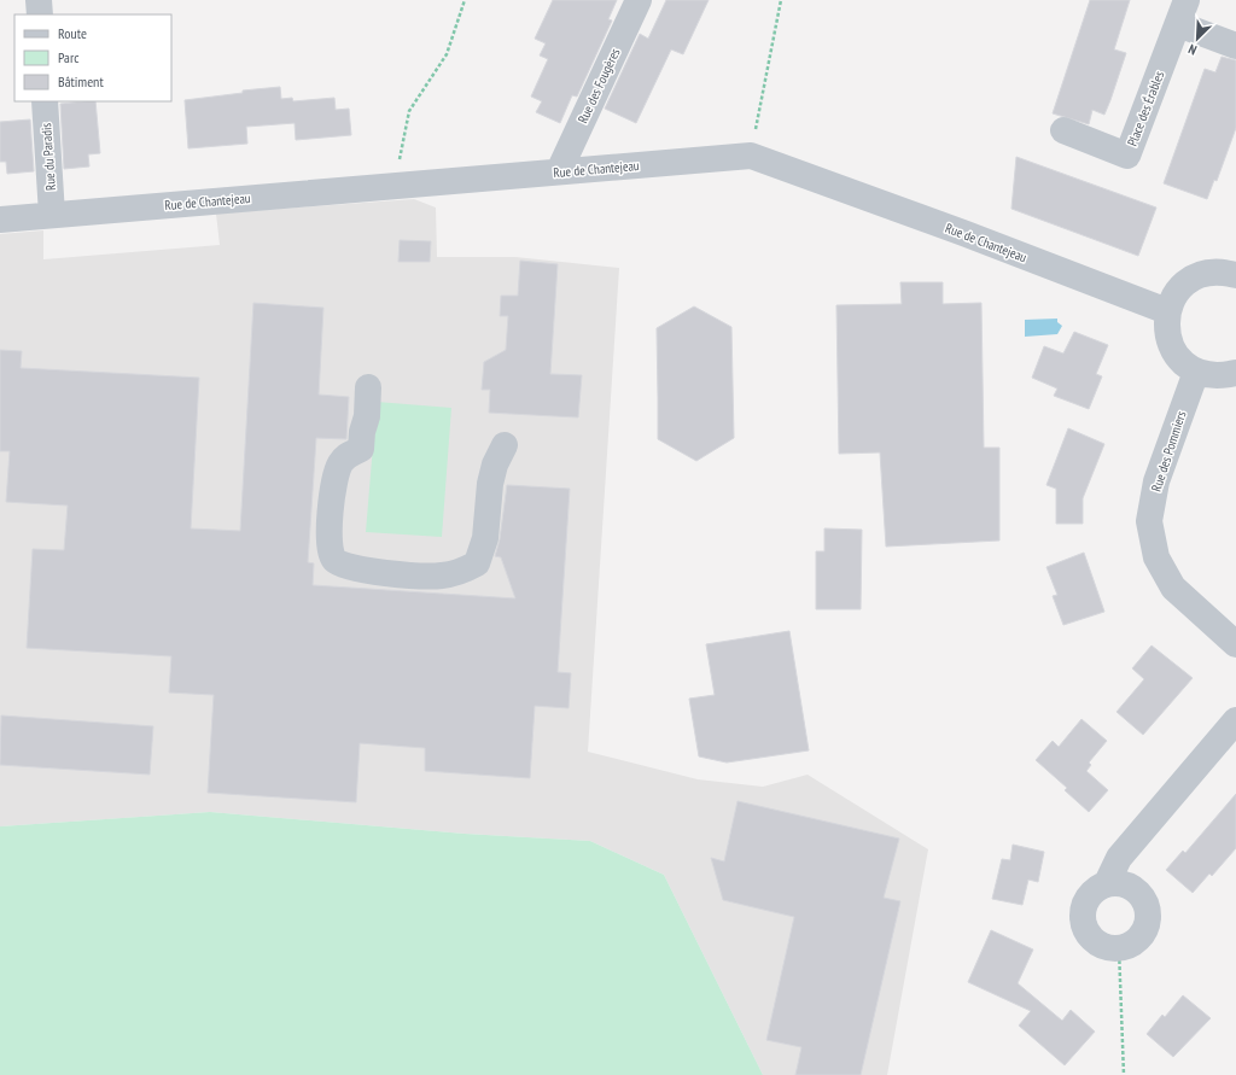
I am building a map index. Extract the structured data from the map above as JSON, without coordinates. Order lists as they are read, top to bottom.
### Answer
{
  "streets": {
    "street": [
      "Rue des Fougères",
      "Place des Érables",
      "Rue du Paradis",
      "Rue de Chantejeau",
      "Rue des Pommiers"
    ]
  },
  "crossings": [
    ["Rue des Fougères", "Rue de Chantejeau"],
    ["Rue du Paradis", "Rue de Chantejeau"]
  ],
  "legend": ["Route", "Parc", "Bâtiment"],
  "north": "bottom left"
}
